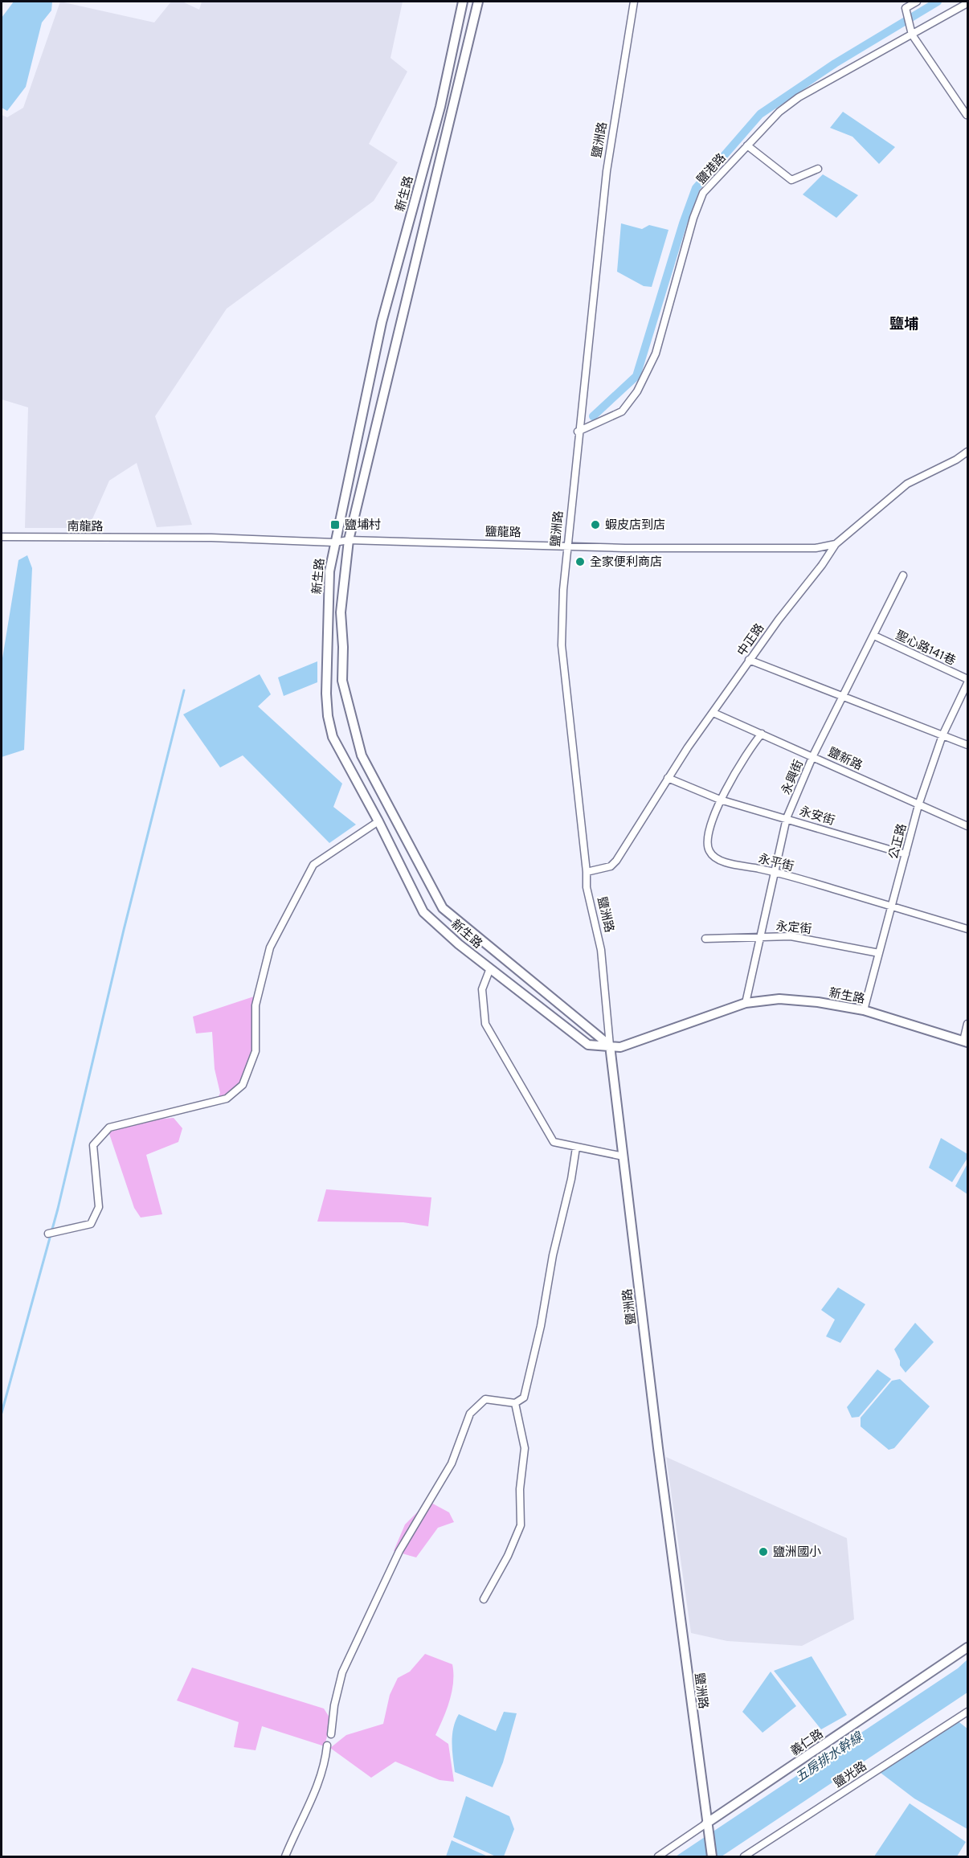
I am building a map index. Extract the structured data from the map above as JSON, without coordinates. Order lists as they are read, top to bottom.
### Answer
{
  "streets": {
    "street": [
      "鹽洲路",
      "鹽港路",
      "新生路",
      "南龍路",
      "鹽龍路",
      "中正路",
      "聖心路141巷",
      "鹽新路",
      "永興街",
      "永安街",
      "公正路",
      "永平街",
      "永定街",
      "義仁路",
      "鹽光路"
    ]
  },
  "crossings": [
    ["鹽洲路", "鹽港路"],
    ["鹽洲路", "新生路"],
    ["鹽洲路", "鹽龍路"],
    ["鹽洲路", "中正路"],
    ["鹽洲路", "義仁路"],
    ["新生路", "鹽龍路"],
    ["新生路", "永興街"],
    ["新生路", "公正路"],
    ["南龍路", "鹽龍路"],
    ["鹽龍路", "中正路"],
    ["中正路", "鹽新路"],
    ["中正路", "永安街"],
    ["聖心路141巷", "永興街"],
    ["鹽新路", "永興街"],
    ["鹽新路", "公正路"],
    ["鹽新路", "永平街"],
    ["永興街", "永安街"],
    ["永興街", "永平街"],
    ["永興街", "永定街"],
    ["永安街", "公正路"],
    ["永安街", "永平街"],
    ["公正路", "永平街"],
    ["公正路", "永定街"]
  ],
  "districts": ["鹽埔"],
  "water": ["五房排水幹線"],
  "places": {
    "transit": ["鹽埔村"],
    "other": ["蝦皮店到店", "全家便利商店", "鹽洲國小"]
  }
}
